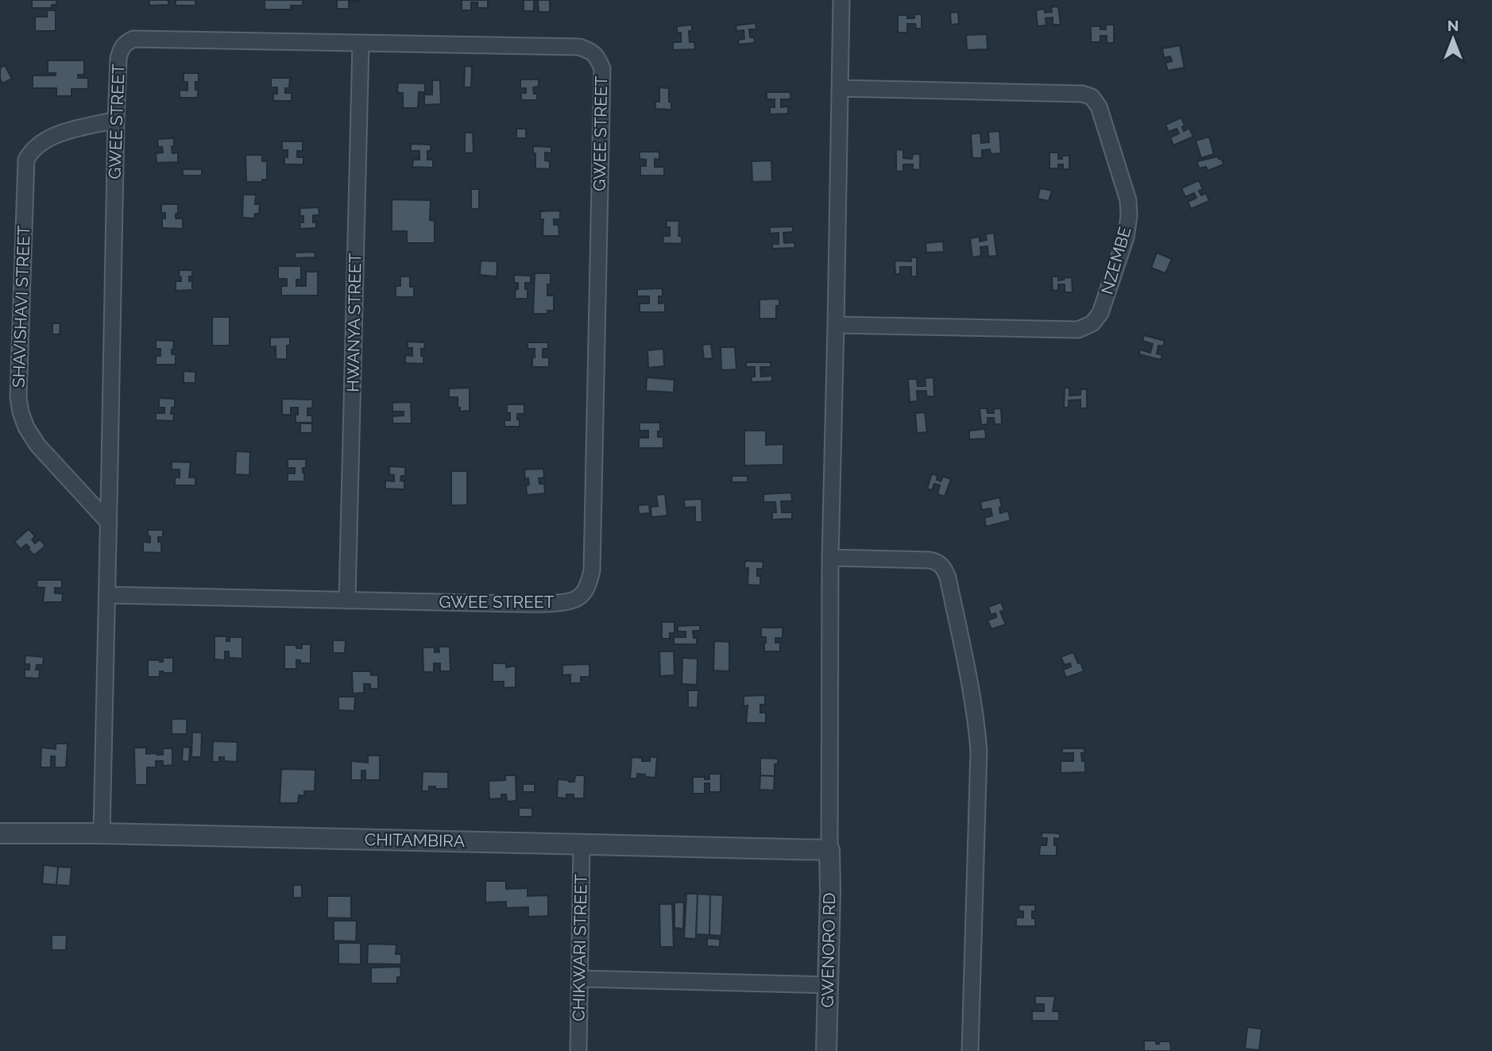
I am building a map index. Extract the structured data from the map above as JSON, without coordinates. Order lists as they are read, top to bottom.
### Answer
{
  "streets": {
    "street": [
      "GWEE STREET",
      "NZEMBE",
      "SHAVISHAVI STREET",
      "HWANYA STREET",
      "CHITAMBIRA",
      "CHIKWARI STREET",
      "GWENORO RD"
    ]
  },
  "crossings": [
    ["GWEE STREET", "SHAVISHAVI STREET"],
    ["GWEE STREET", "HWANYA STREET"],
    ["GWEE STREET", "CHITAMBIRA"],
    ["CHITAMBIRA", "CHIKWARI STREET"],
    ["CHITAMBIRA", "GWENORO RD"]
  ],
  "north": "top"
}
